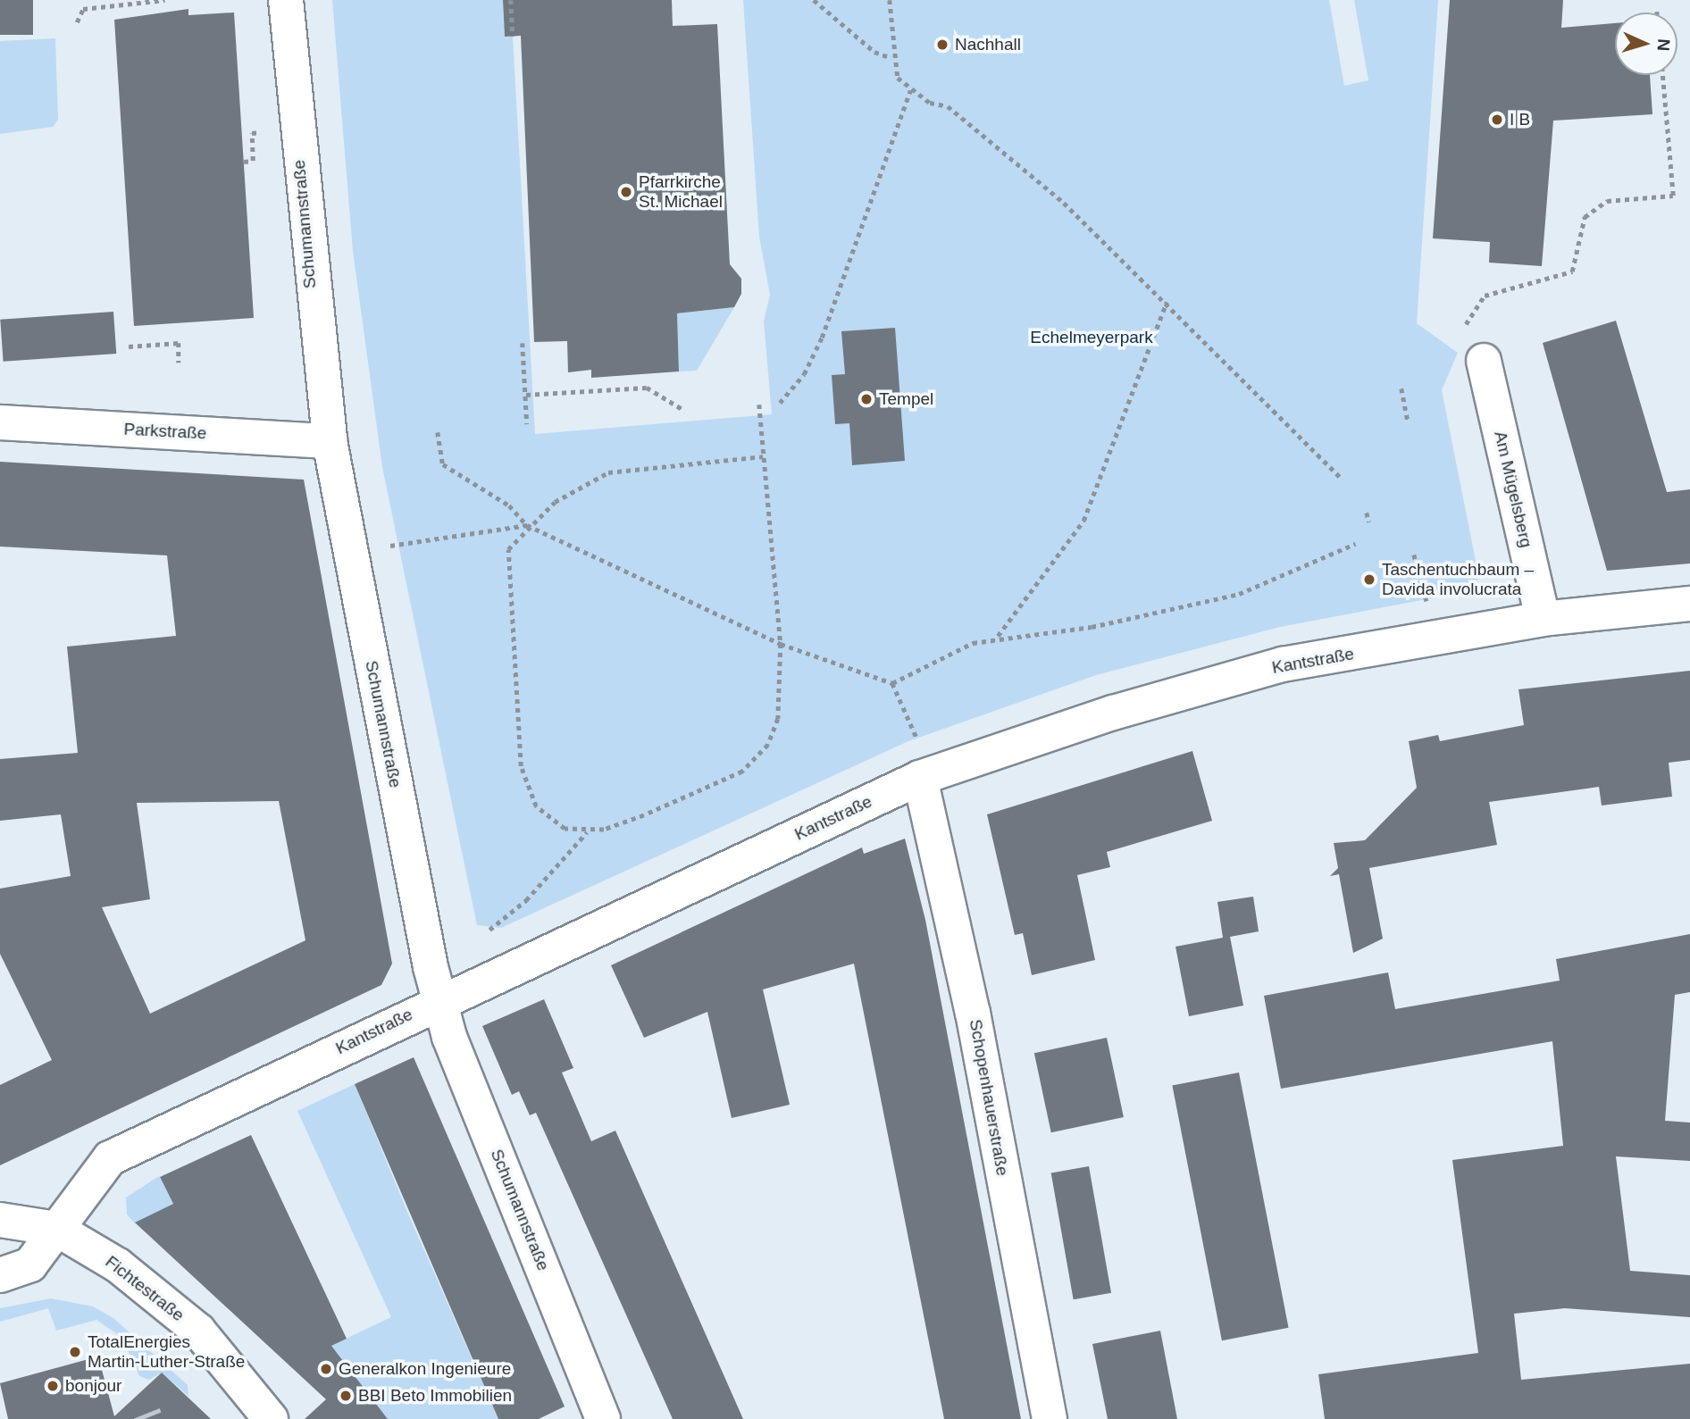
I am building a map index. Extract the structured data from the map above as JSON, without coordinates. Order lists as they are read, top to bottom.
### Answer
{
  "streets": {
    "street": [
      "Schumannstraße",
      "Parkstraße",
      "Am Mügelsberg",
      "Kantstraße",
      "Schopenhauerstraße",
      "Fichtestraße"
    ]
  },
  "crossings": [
    ["Schumannstraße", "Parkstraße"],
    ["Schumannstraße", "Kantstraße"],
    ["Am Mügelsberg", "Kantstraße"],
    ["Kantstraße", "Schopenhauerstraße"],
    ["Kantstraße", "Fichtestraße"]
  ],
  "parks": ["Echelmeyerpark"],
  "places": [
    "Nachhall",
    "I B",
    "Pfarrkirche St. Michael",
    "Tempel",
    "Taschentuchbaum – Davida involucrata",
    "TotalEnergies Martin-Luther-Straße",
    "Generalkon Ingenieure",
    "bonjour",
    "BBI Beto Immobilien"
  ],
  "north": "right"
}
